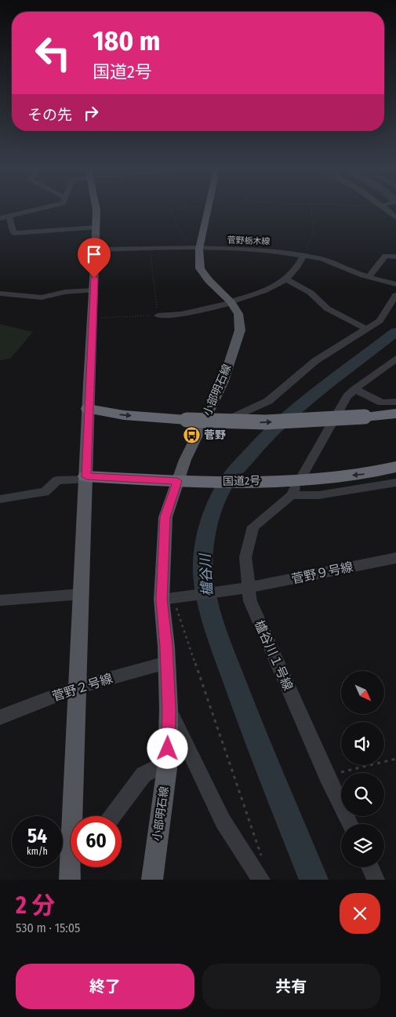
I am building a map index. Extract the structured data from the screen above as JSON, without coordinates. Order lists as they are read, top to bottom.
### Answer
{
  "streets": {
    "highway": ["国道2号"],
    "main road": ["小部明石線"],
    "street": [
      "菅野栃木線",
      "菅野９号線",
      "櫨谷川１号線",
      "菅野２号線"
    ]
  },
  "crossings": [
    ["菅野栃木線", "小部明石線"],
    ["小部明石線", "国道2号"],
    ["小部明石線", "菅野９号線"],
    ["小部明石線", "菅野２号線"],
    ["菅野９号線", "櫨谷川１号線"]
  ],
  "water": ["櫨谷川"],
  "places": {
    "bus stop": ["菅野"]
  },
  "north": "bottom right",
  "page": {
    "turn": ["180 m", "国道2号"],
    "then": "その先",
    "speed": "54 km/h",
    "limit": "60",
    "heading": ["2 分", "530 m · 15:05"],
    "buttons": ["終了", "共有"]
  }
}
